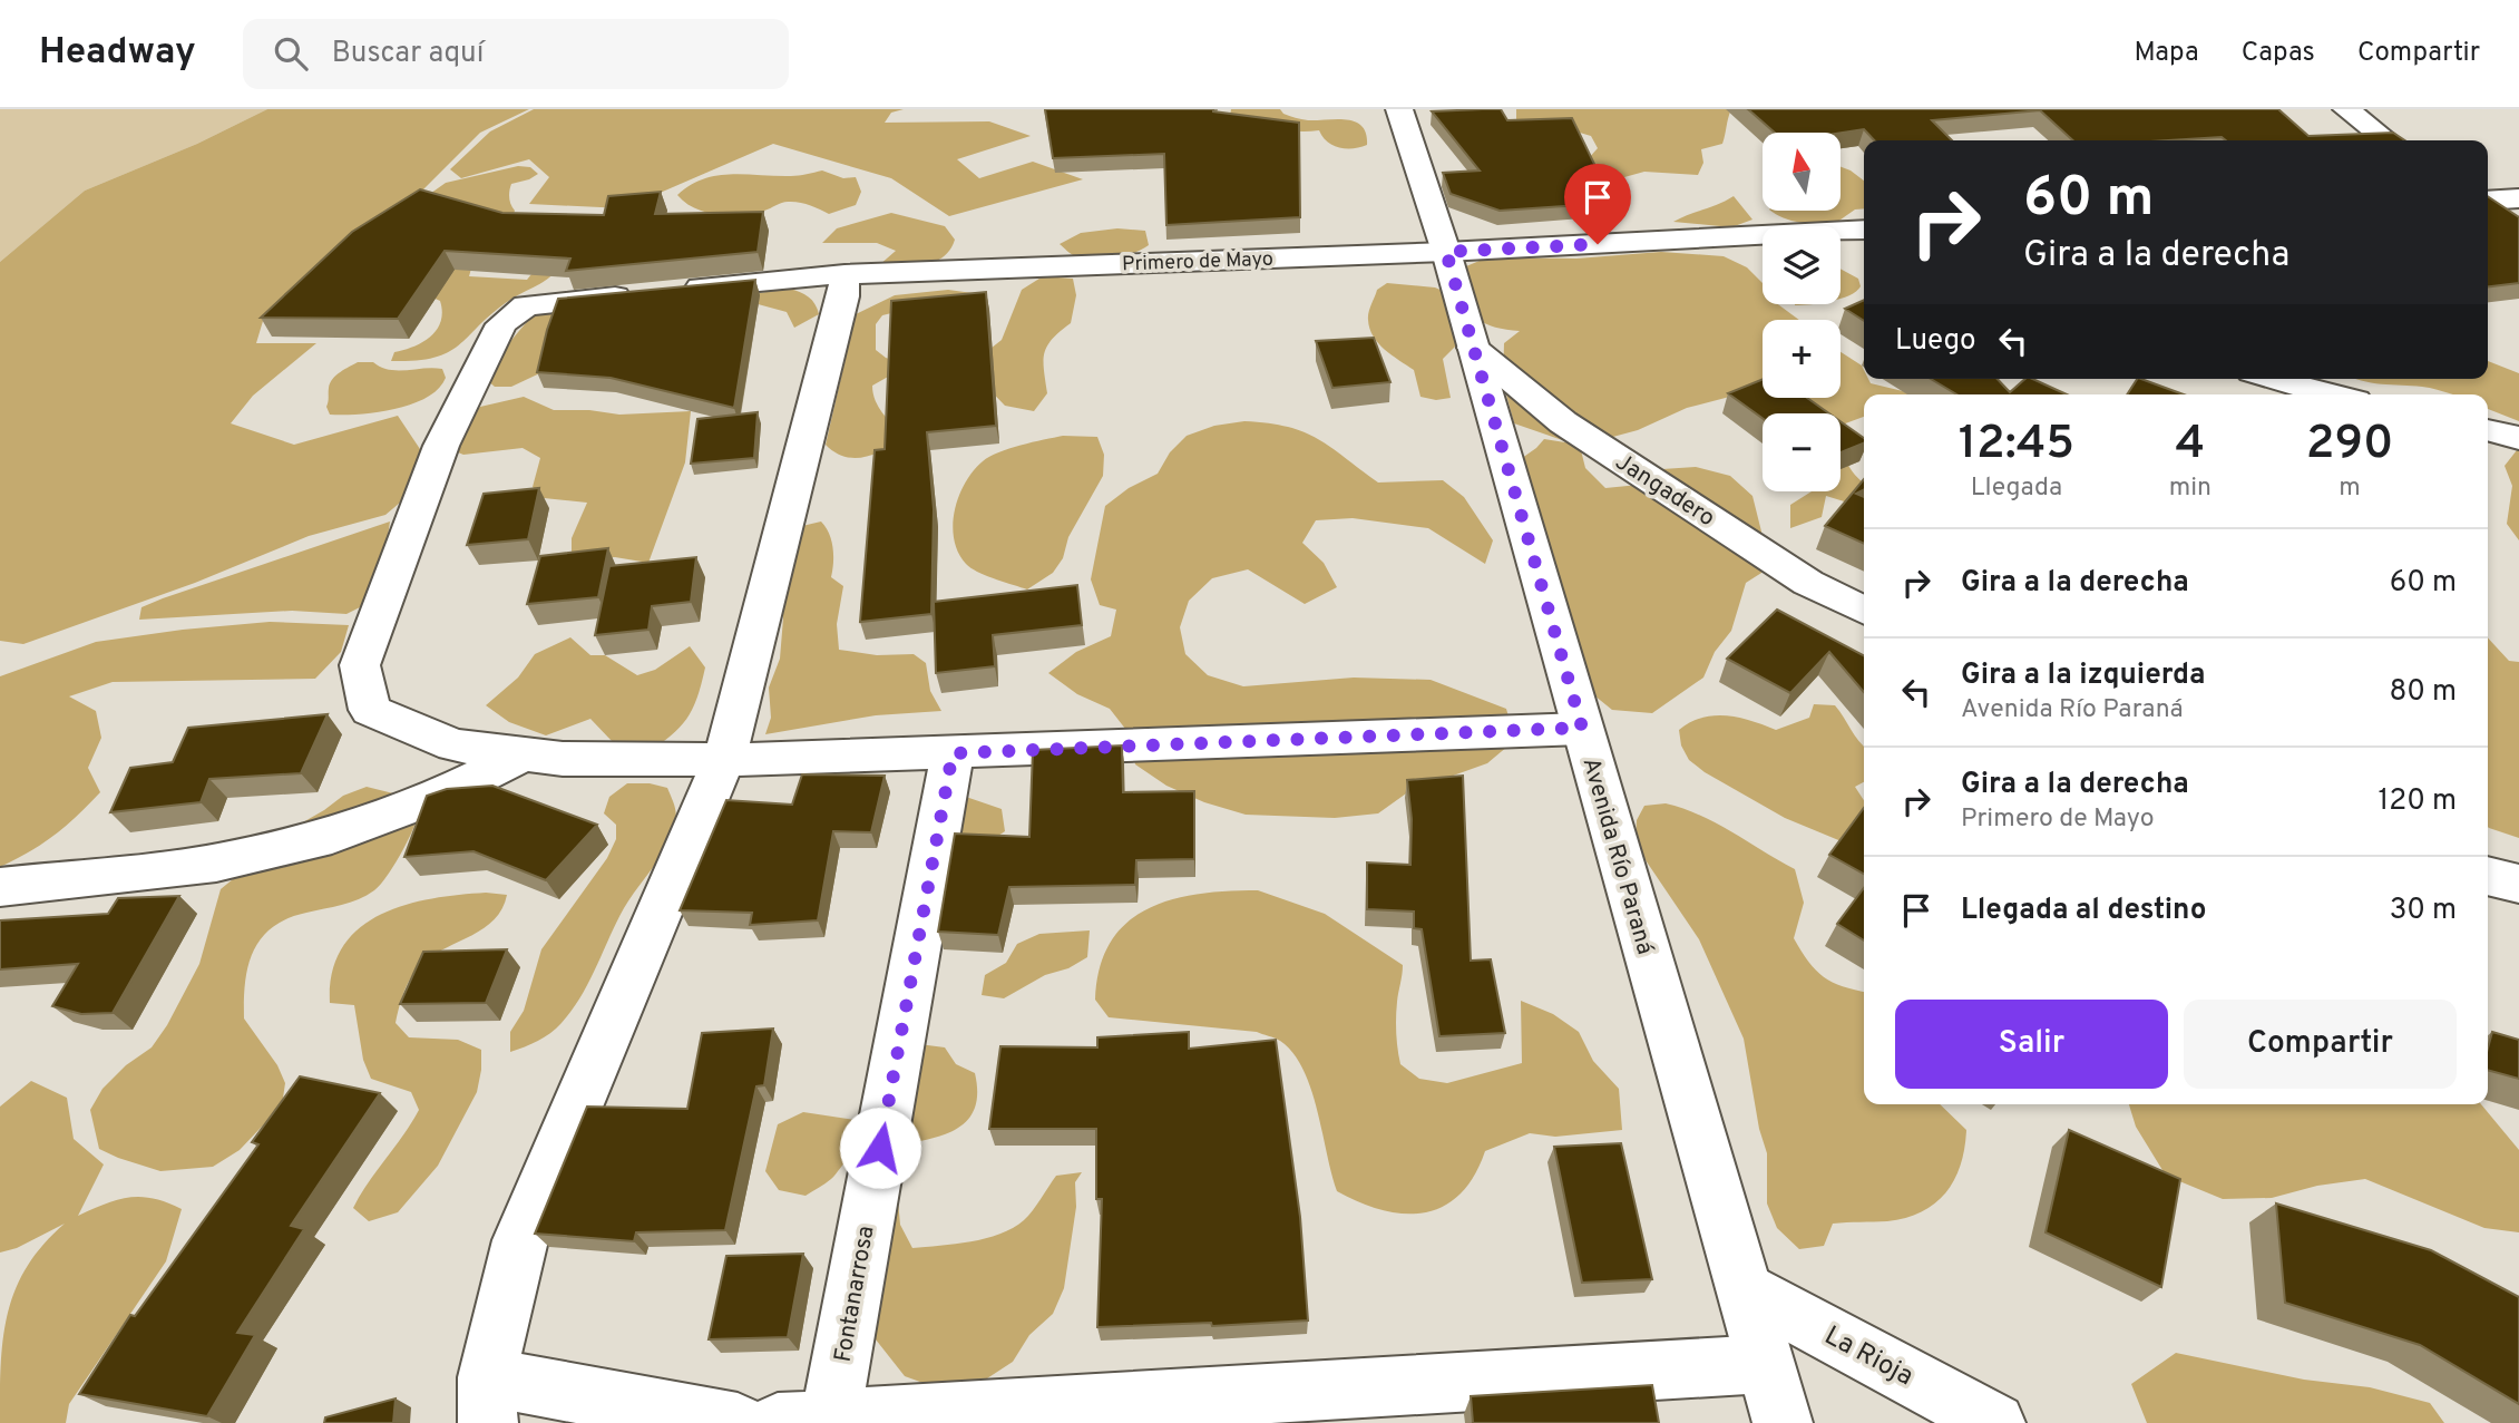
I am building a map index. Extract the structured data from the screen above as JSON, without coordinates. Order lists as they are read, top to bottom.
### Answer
{
  "streets": {
    "street": [
      "Primero de Mayo",
      "Jangadero",
      "Avenida Río Paraná",
      "Fontanarrosa",
      "La Rioja"
    ]
  },
  "crossings": [
    ["Primero de Mayo", "Avenida Río Paraná"],
    ["Jangadero", "Avenida Río Paraná"],
    ["Avenida Río Paraná", "La Rioja"]
  ],
  "north": "top",
  "page": {
    "header": "Headway",
    "search": "Buscar aquí",
    "nav": ["Mapa", "Capas", "Compartir"],
    "map_buttons": ["+", "−"],
    "turn": ["60 m", "Gira a la derecha"],
    "then": "Luego",
    "eta": [
      "12:45",
      "Llegada",
      "4",
      "min",
      "290",
      "m"
    ],
    "list": [
      {
        "name": "Gira a la derecha",
        "value": "60 m"
      },
      {
        "name": "Gira a la izquierda",
        "note": "Avenida Río Paraná",
        "value": "80 m"
      },
      {
        "name": "Gira a la derecha",
        "note": "Primero de Mayo",
        "value": "120 m"
      },
      {
        "name": "Llegada al destino",
        "value": "30 m"
      }
    ],
    "buttons": ["Salir", "Compartir"]
  }
}
